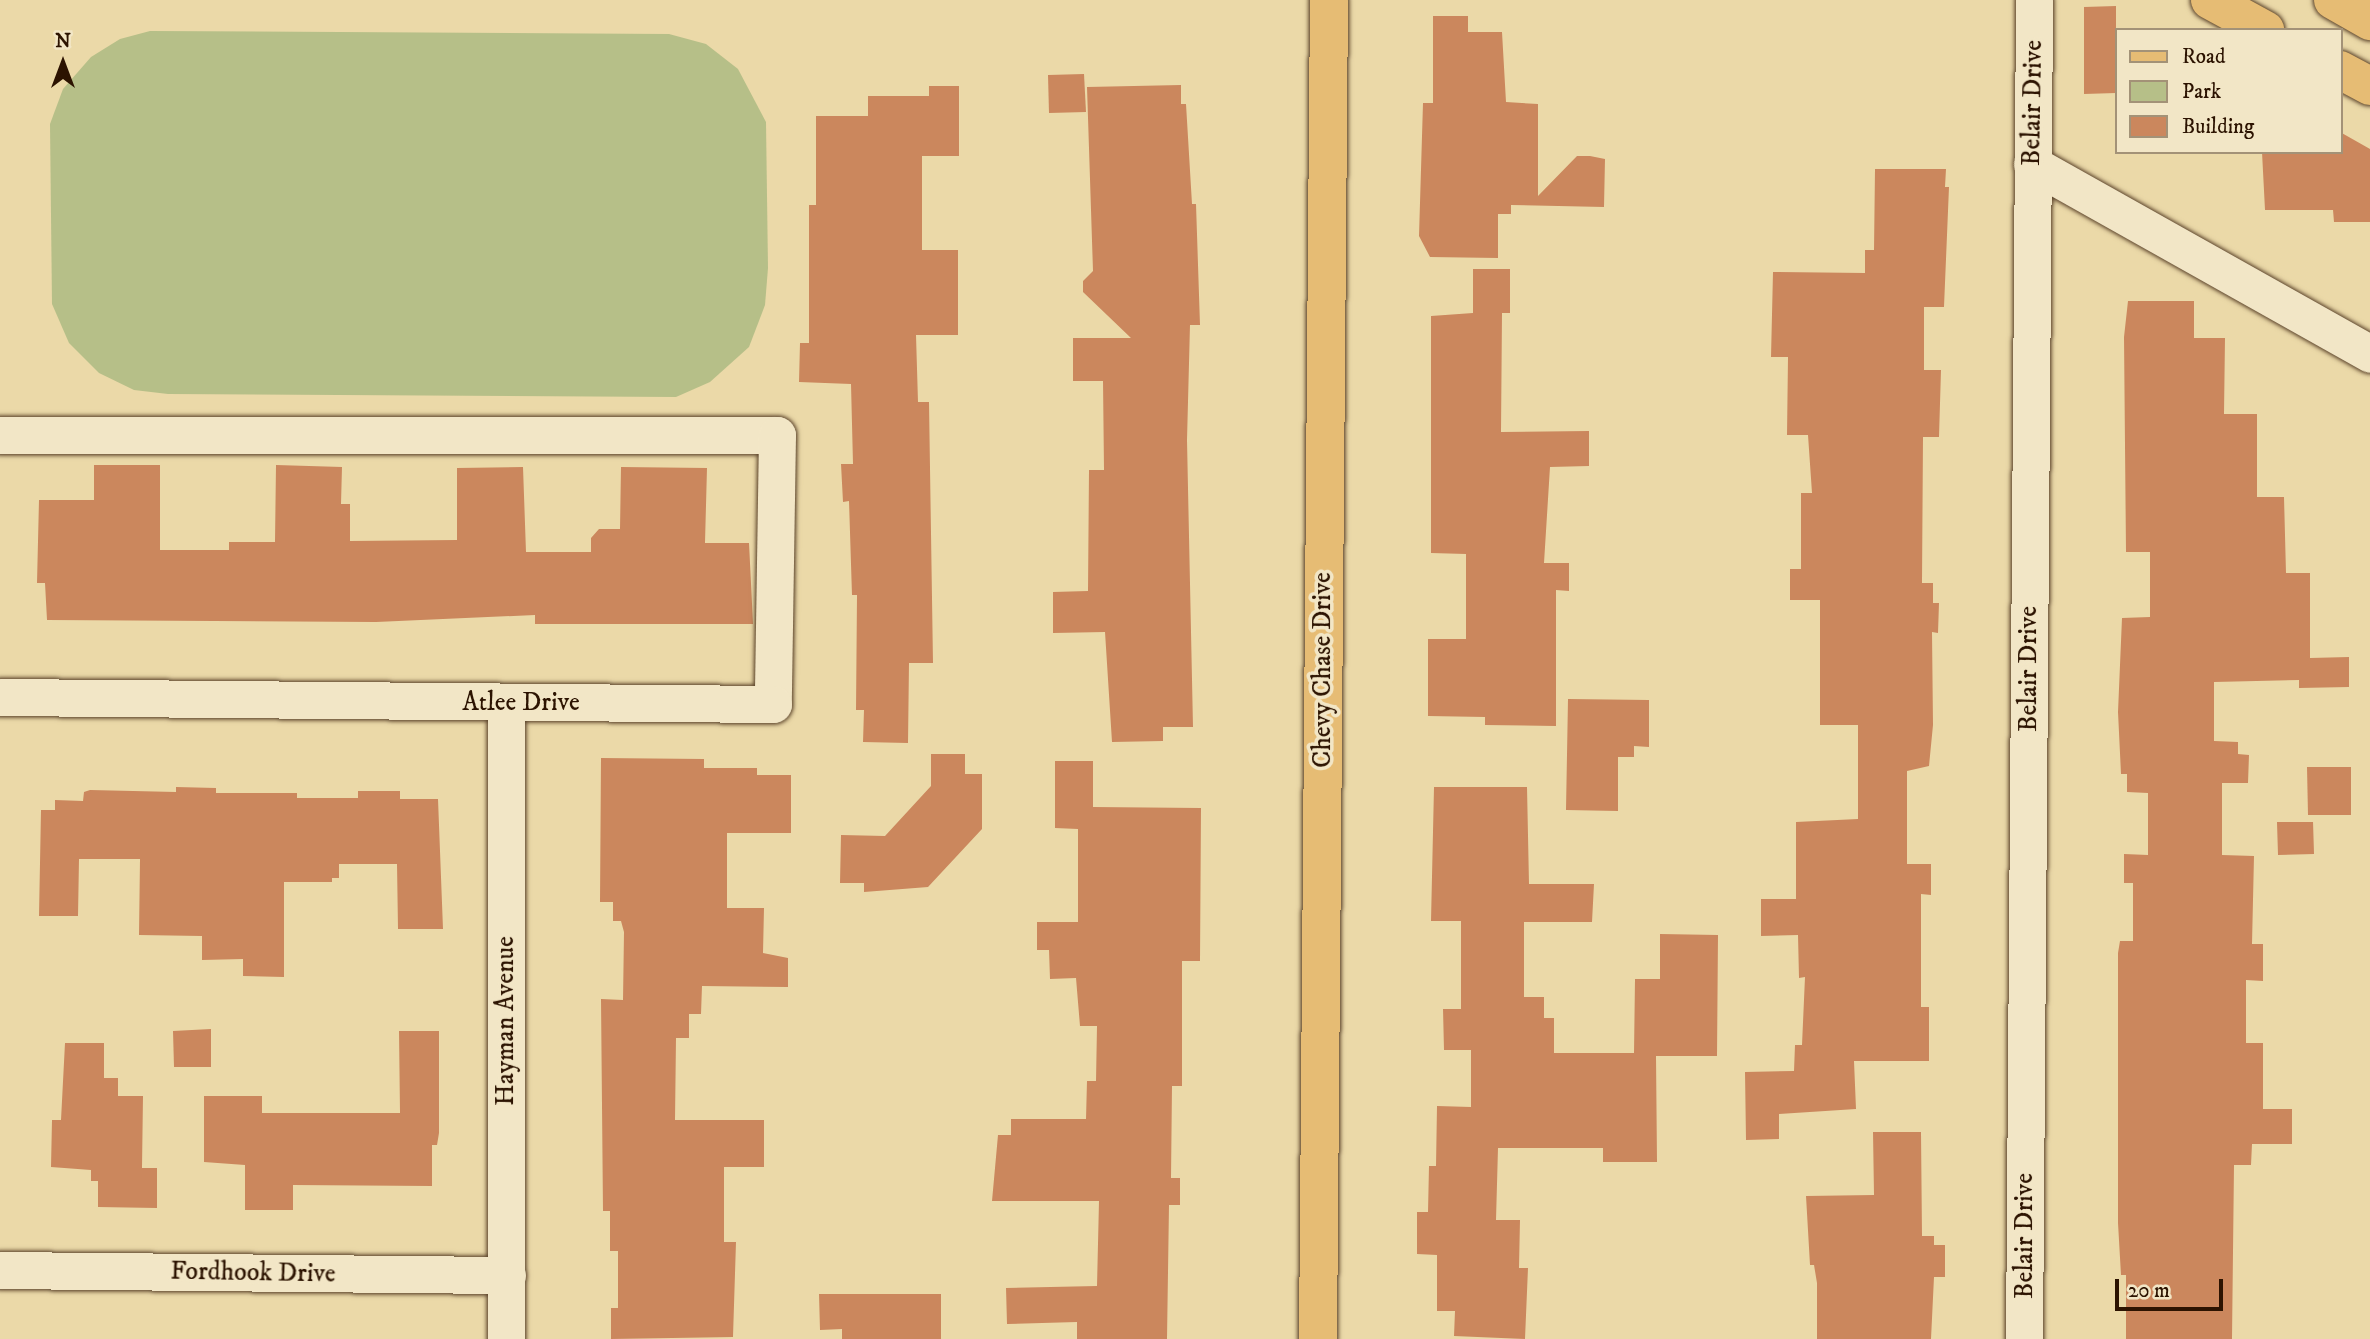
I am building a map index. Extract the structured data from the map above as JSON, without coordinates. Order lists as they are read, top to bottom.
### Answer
{
  "streets": {
    "main road": ["Chevy Chase Drive"],
    "street": [
      "Belair Drive",
      "Atlee Drive",
      "Hayman Avenue",
      "Fordhook Drive"
    ]
  },
  "crossings": [
    ["Atlee Drive", "Hayman Avenue"],
    ["Hayman Avenue", "Fordhook Drive"]
  ],
  "legend": ["Road", "Park", "Building"],
  "scale_bar": "20 m",
  "north": "top"
}
